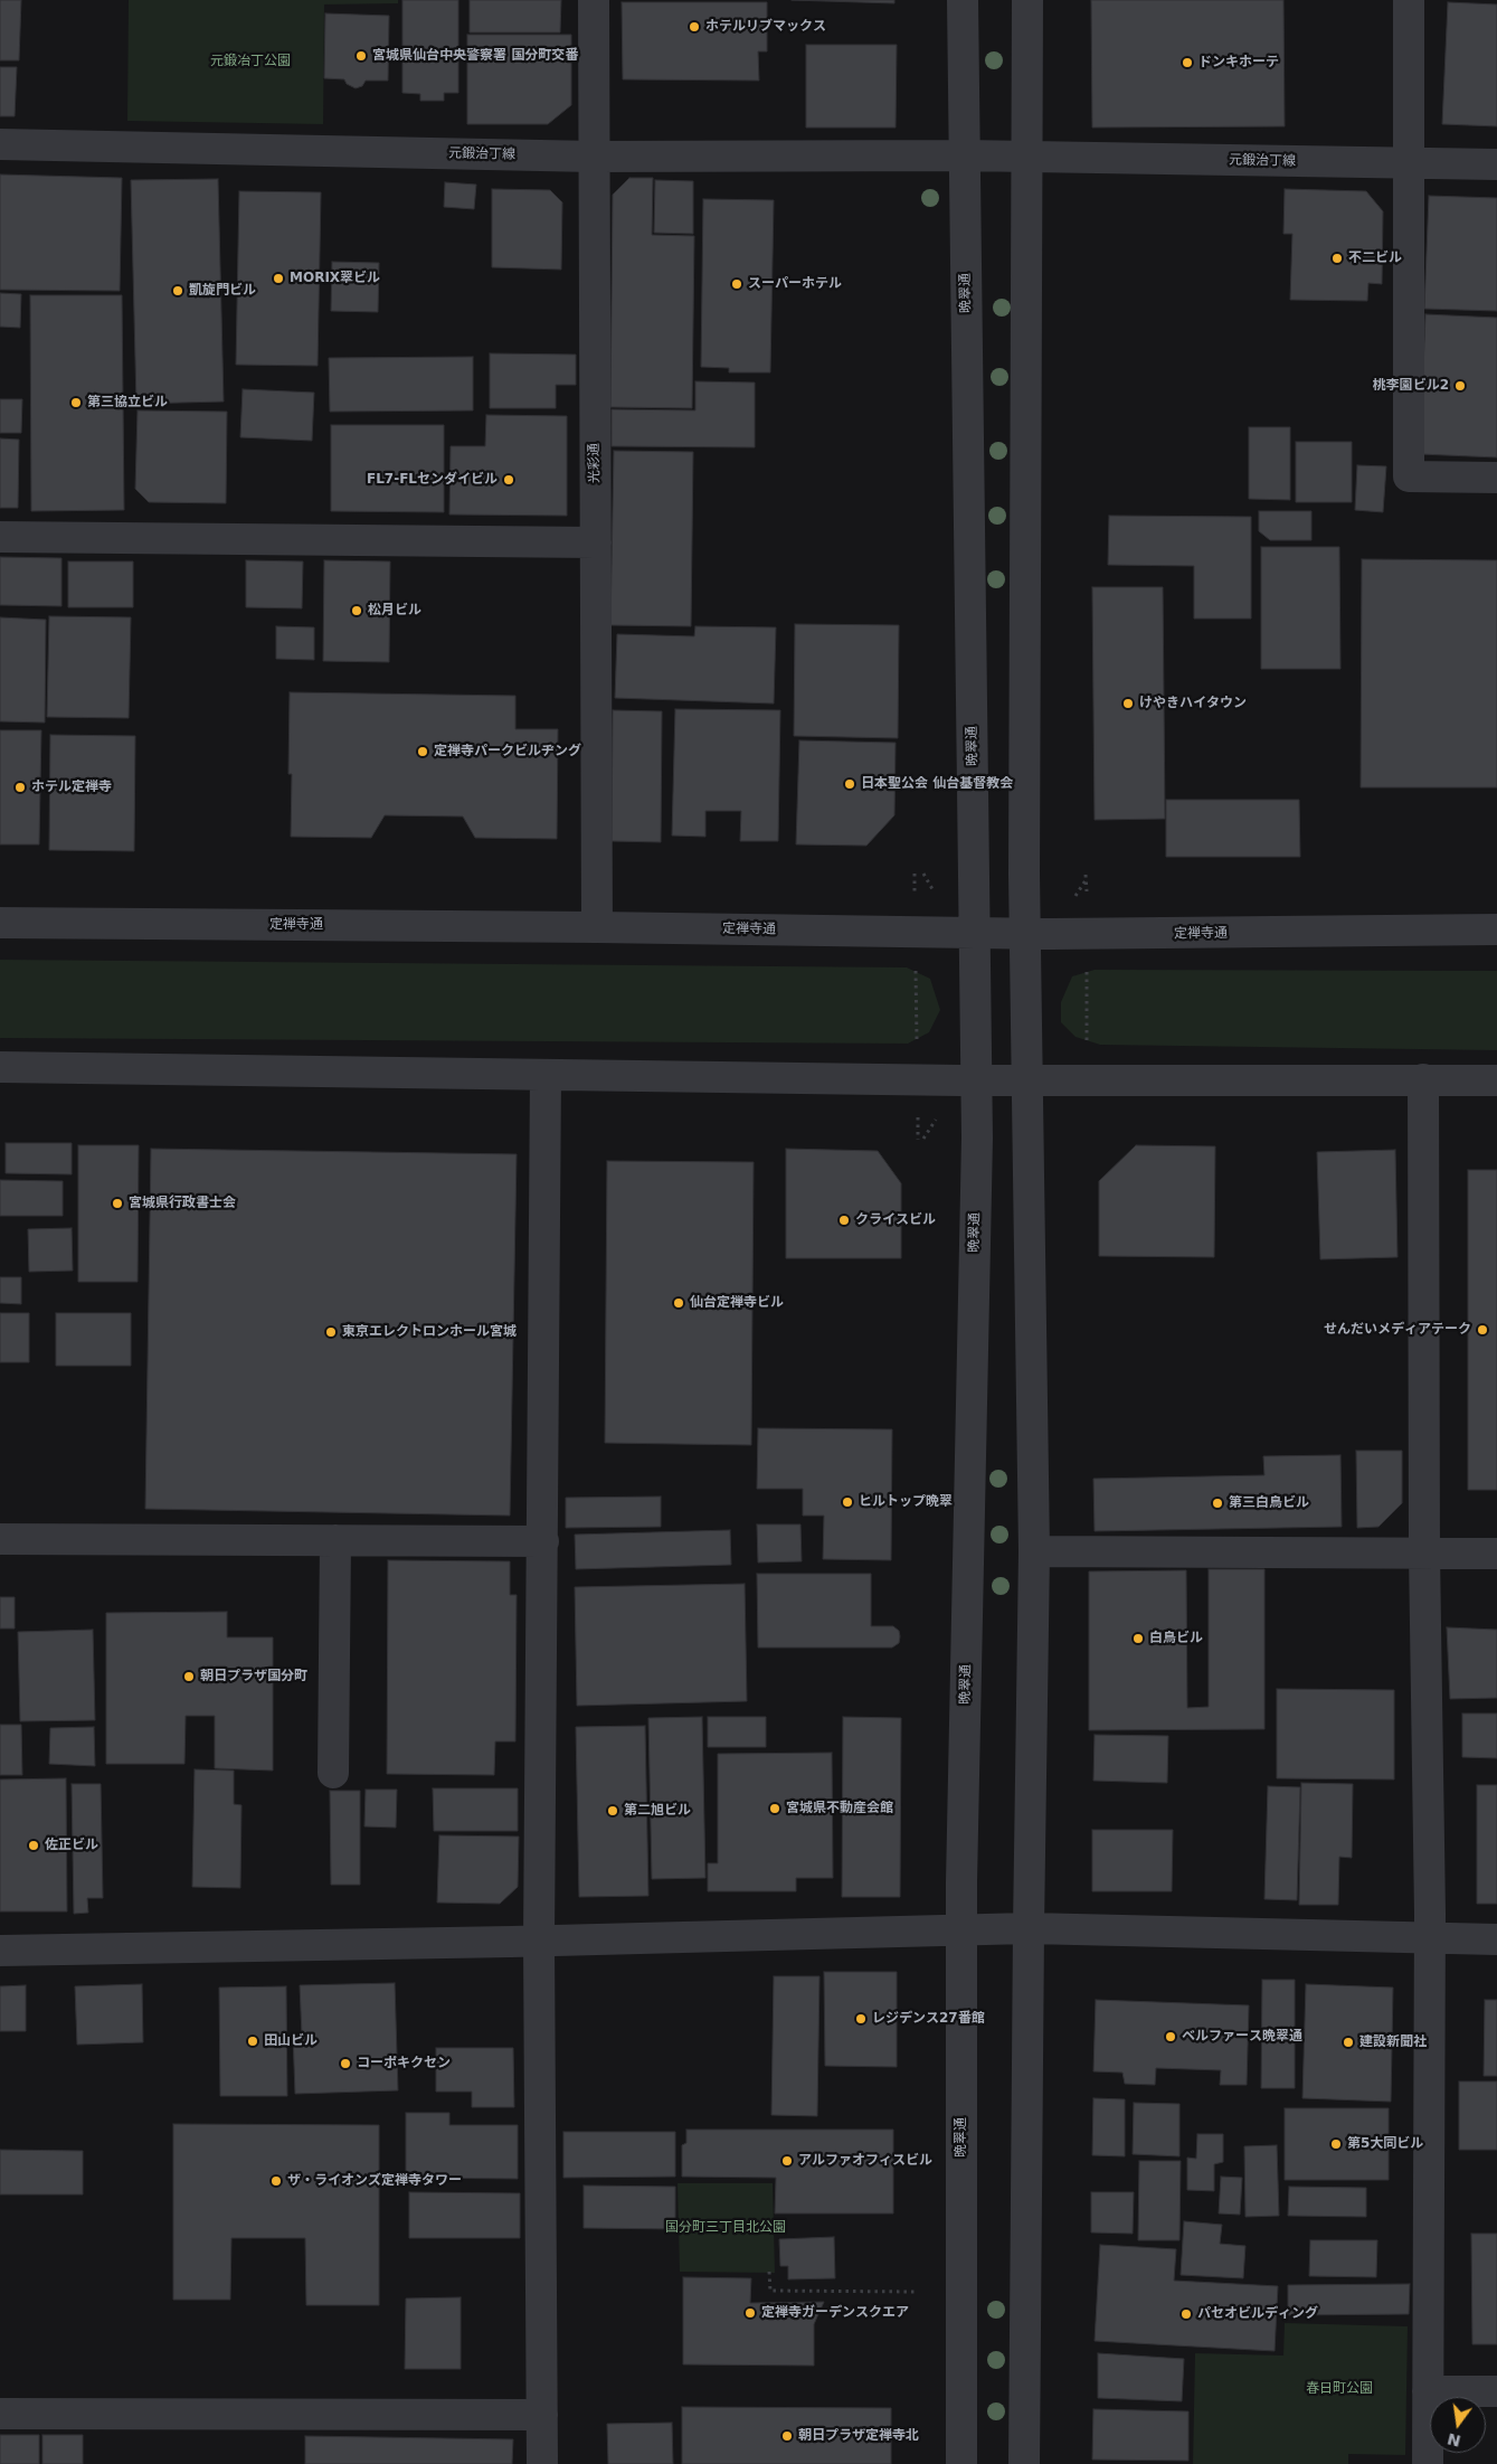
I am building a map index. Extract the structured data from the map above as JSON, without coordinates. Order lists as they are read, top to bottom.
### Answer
{
  "streets": {
    "street": [
      "元鍛治丁線",
      "晩翠通",
      "光彩通",
      "定禅寺通"
    ]
  },
  "crossings": [
    ["元鍛治丁線", "晩翠通"],
    ["元鍛治丁線", "光彩通"],
    ["晩翠通", "定禅寺通"],
    ["光彩通", "定禅寺通"]
  ],
  "parks": ["元鍛冶丁公園", "国分町三丁目北公園", "春日町公園"],
  "places": [
    "ホテルリブマックス",
    "宮城県仙台中央警察署 国分町交番",
    "ドンキホーテ",
    "不二ビル",
    "MORIX翠ビル",
    "スーパーホテル",
    "凱旋門ビル",
    "桃李園ビル2",
    "第三協立ビル",
    "FL7-FLセンダイビル",
    "松月ビル",
    "けやきハイタウン",
    "定禅寺パークビルヂング",
    "日本聖公会 仙台基督教会",
    "ホテル定禅寺",
    "宮城県行政書士会",
    "クライスビル",
    "仙台定禅寺ビル",
    "せんだいメディアテーク",
    "東京エレクトロンホール宮城",
    "ヒルトップ晩翠",
    "第三白鳥ビル",
    "白鳥ビル",
    "朝日プラザ国分町",
    "宮城県不動産会館",
    "第二旭ビル",
    "佐正ビル",
    "レジデンス27番館",
    "ベルファース晩翠通",
    "田山ビル",
    "建設新聞社",
    "コーポキクセン",
    "第5大同ビル",
    "アルファオフィスビル",
    "ザ・ライオンズ定禅寺タワー",
    "定禅寺ガーデンスクエア",
    "パセオビルディング",
    "朝日プラザ定禅寺北"
  ],
  "north": "bottom"
}
